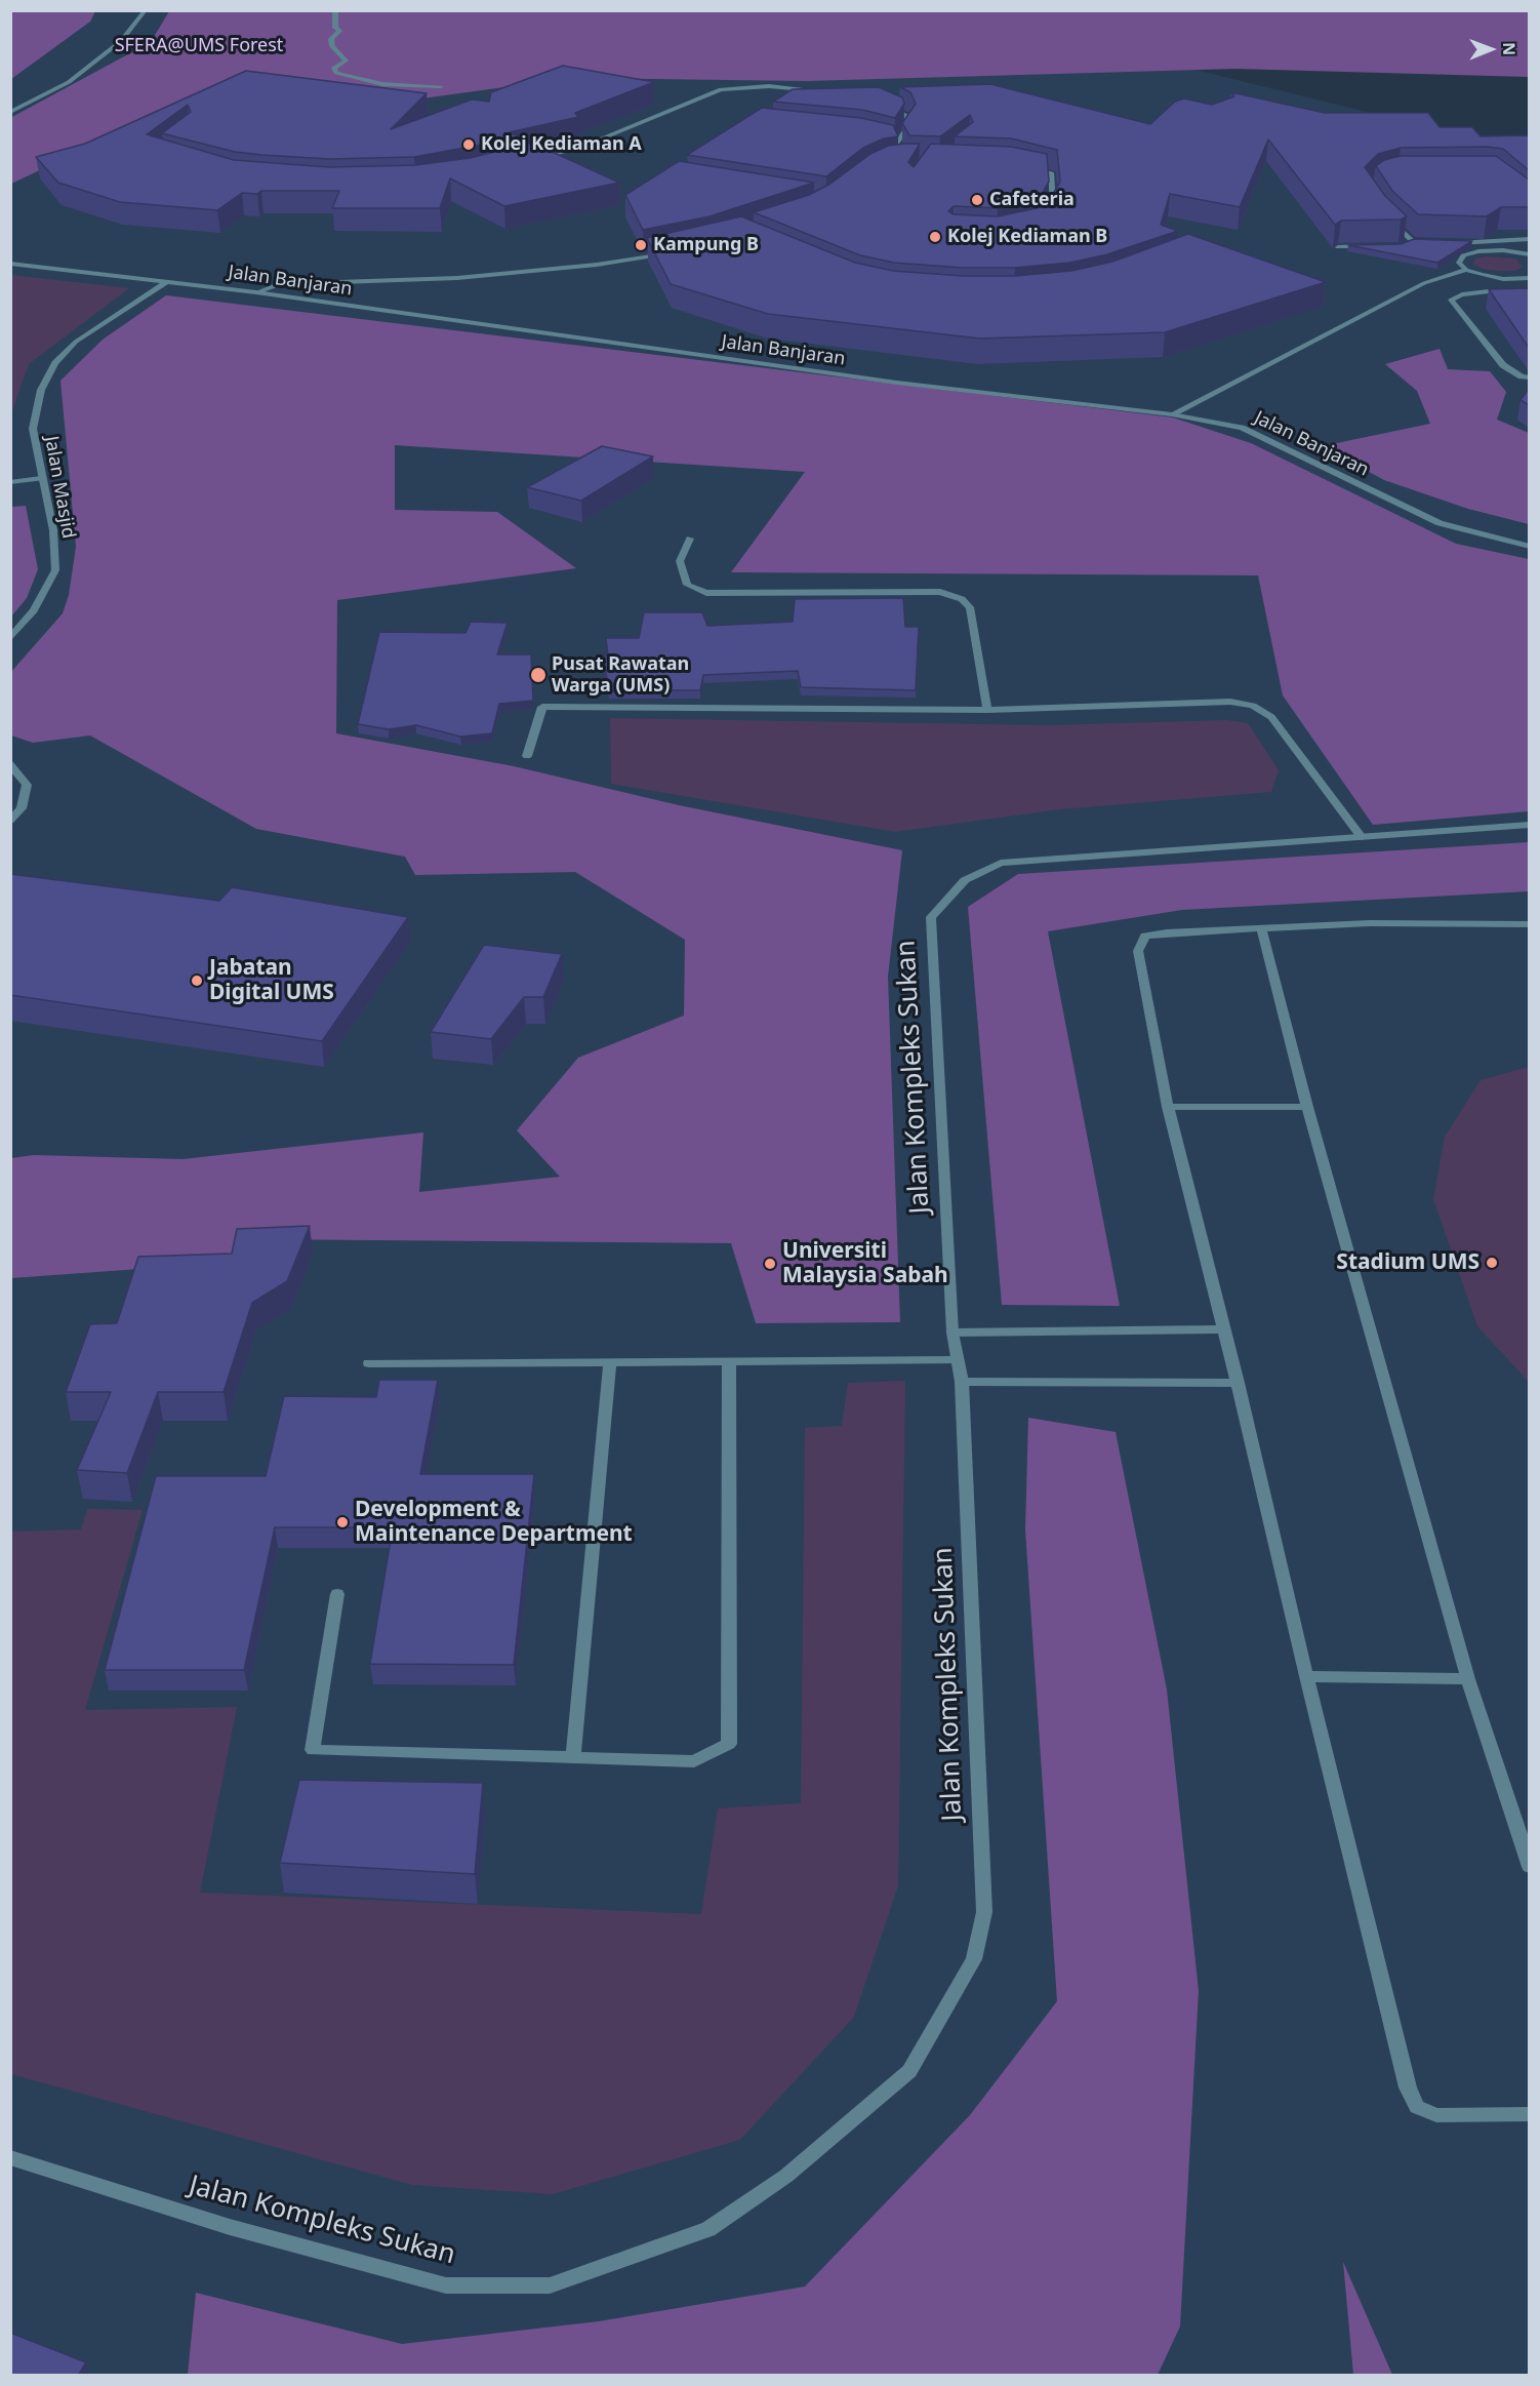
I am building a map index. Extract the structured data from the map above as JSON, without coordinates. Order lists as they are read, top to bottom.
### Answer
{
  "streets": {
    "street": ["Jalan Banjaran", "Jalan Masjid", "Jalan Kompleks Sukan"]
  },
  "crossings": [
    ["Jalan Banjaran", "Jalan Masjid"]
  ],
  "parks": ["SFERA@UMS Forest"],
  "places": [
    "Kolej Kediaman A",
    "Cafeteria",
    "Kolej Kediaman B",
    "Kampung B",
    "Pusat Rawatan Warga (UMS)",
    "Jabatan Digital UMS",
    "Stadium UMS",
    "Universiti Malaysia Sabah",
    "Development & Maintenance Department"
  ],
  "north": "right"
}
